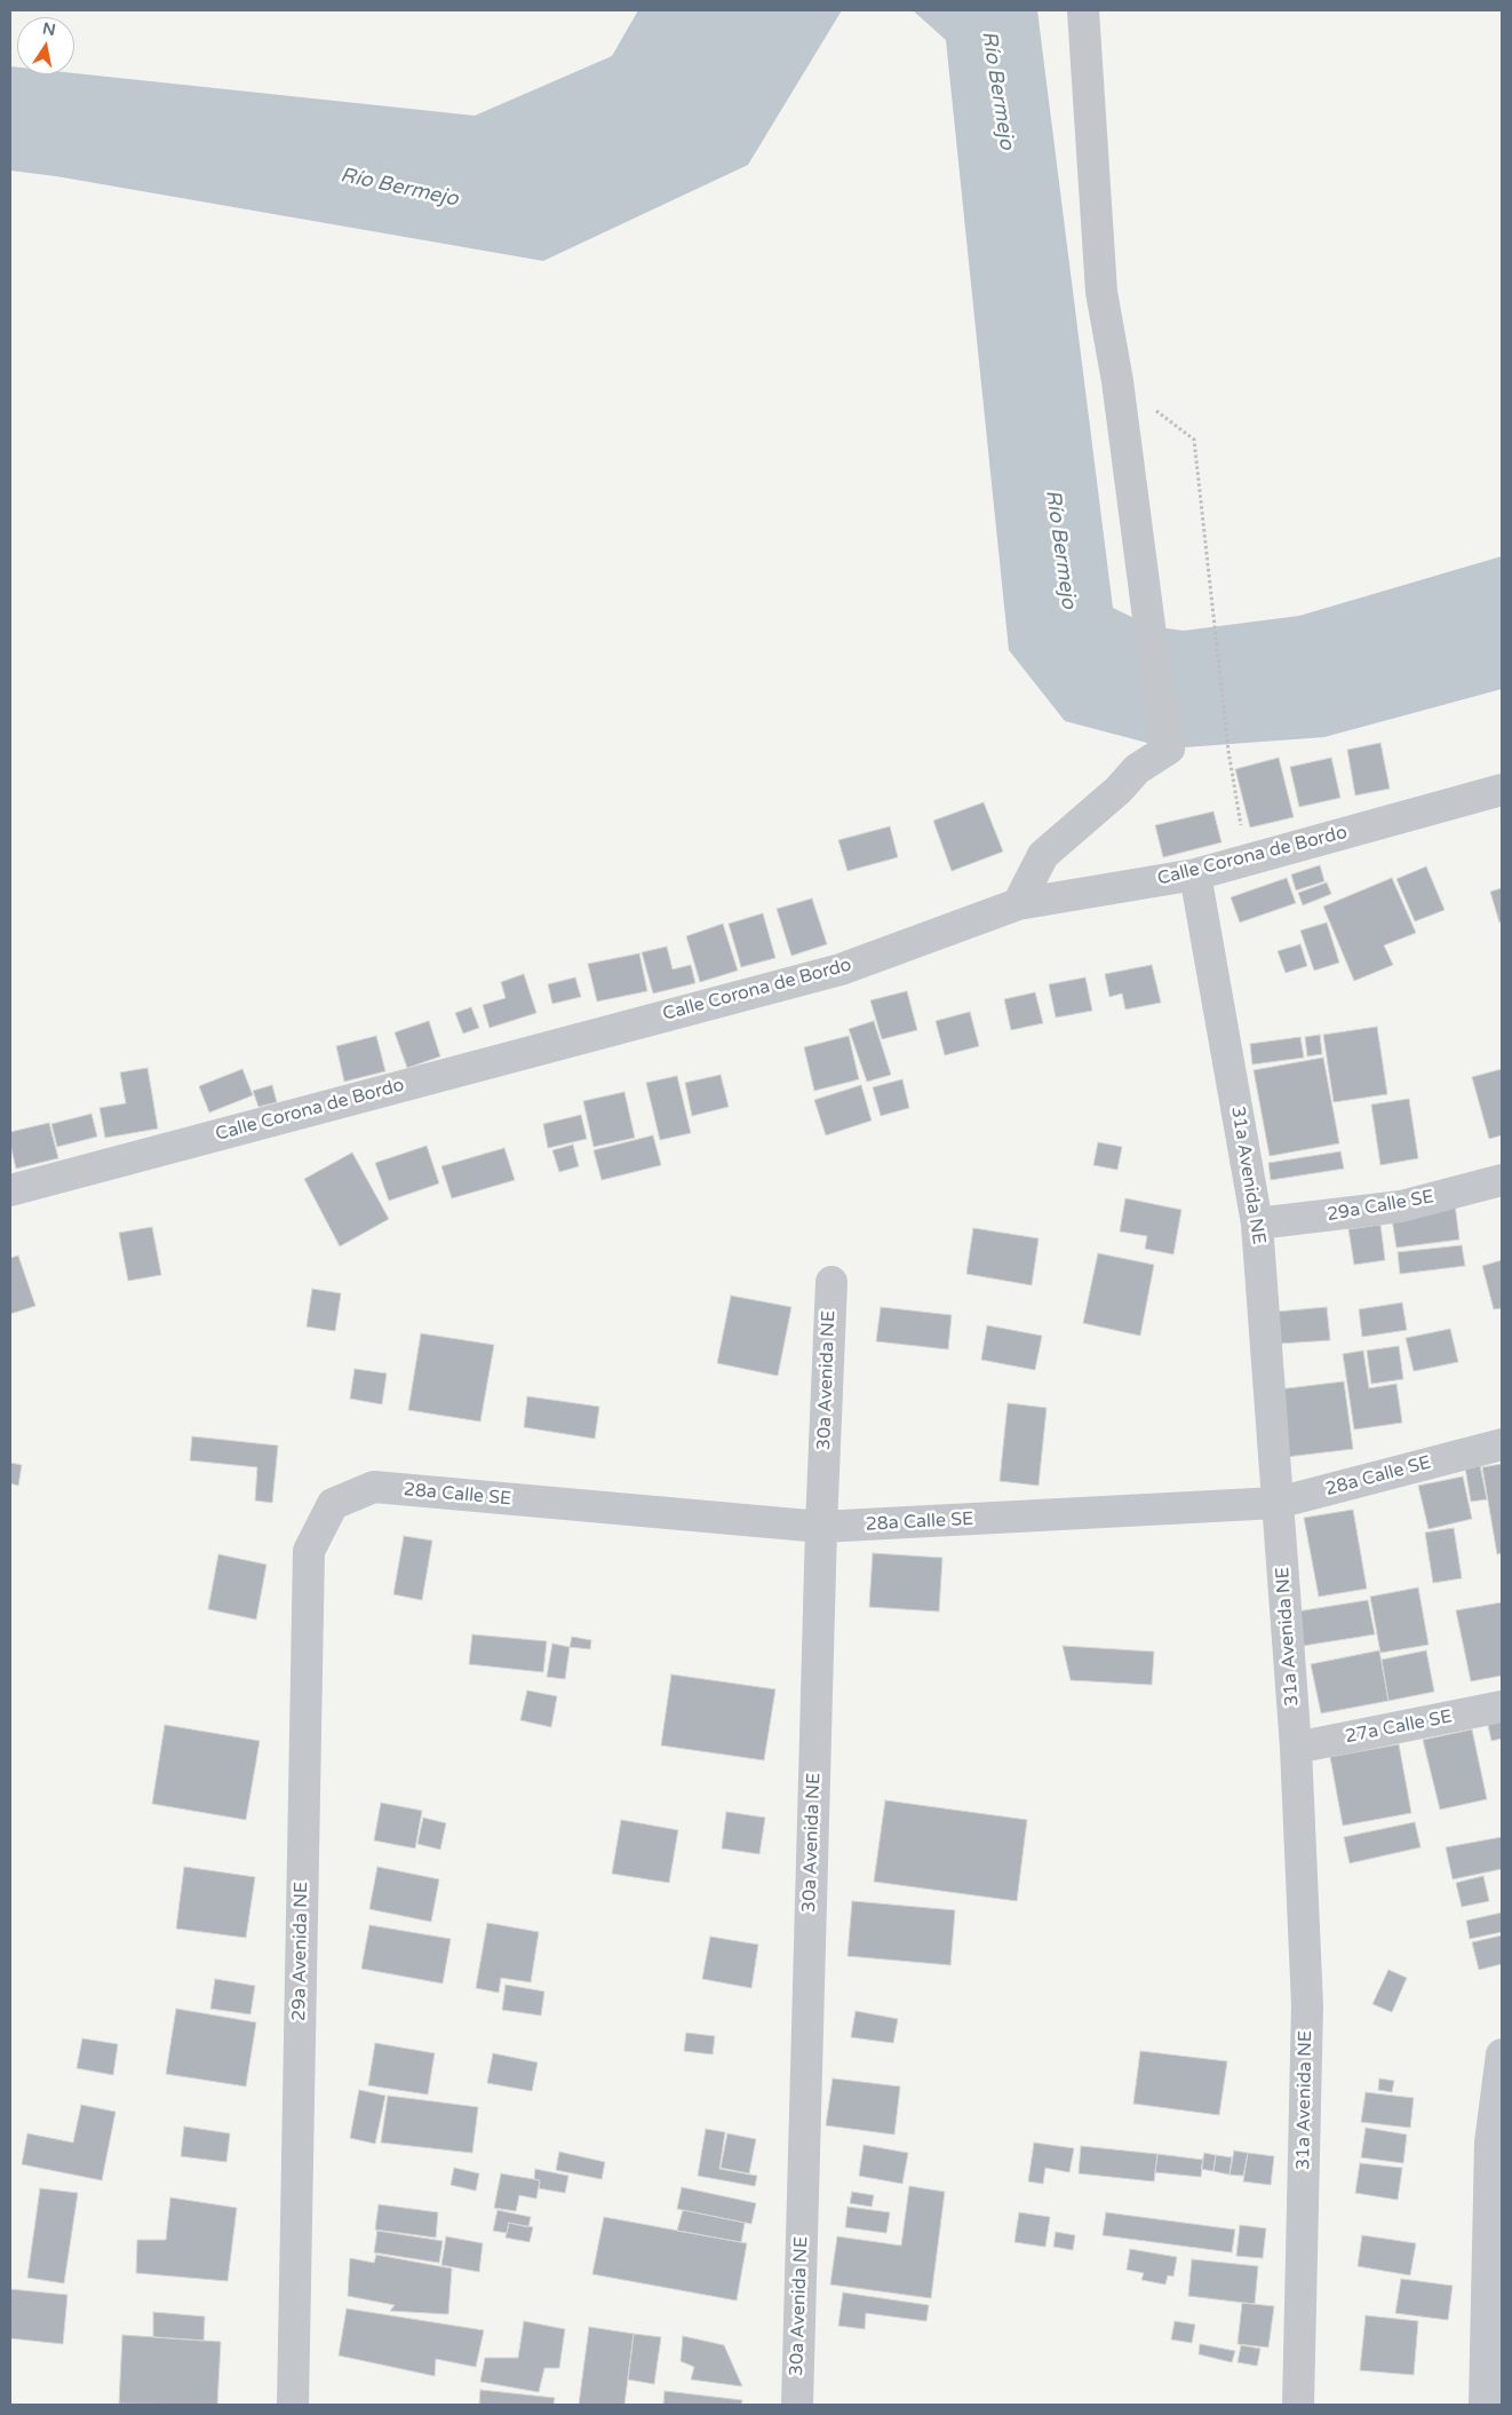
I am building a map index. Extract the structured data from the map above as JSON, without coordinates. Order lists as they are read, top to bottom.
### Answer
{
  "streets": {
    "street": [
      "Calle Corona de Bordo",
      "31a Avenida NE",
      "29a Calle SE",
      "30a Avenida NE",
      "28a Calle SE",
      "27a Calle SE",
      "29a Avenida NE"
    ]
  },
  "crossings": [
    ["Calle Corona de Bordo", "31a Avenida NE"],
    ["31a Avenida NE", "29a Calle SE"],
    ["31a Avenida NE", "28a Calle SE"],
    ["31a Avenida NE", "27a Calle SE"],
    ["30a Avenida NE", "28a Calle SE"],
    ["28a Calle SE", "29a Avenida NE"]
  ],
  "water": ["Río Bermejo"],
  "north": "top"
}
